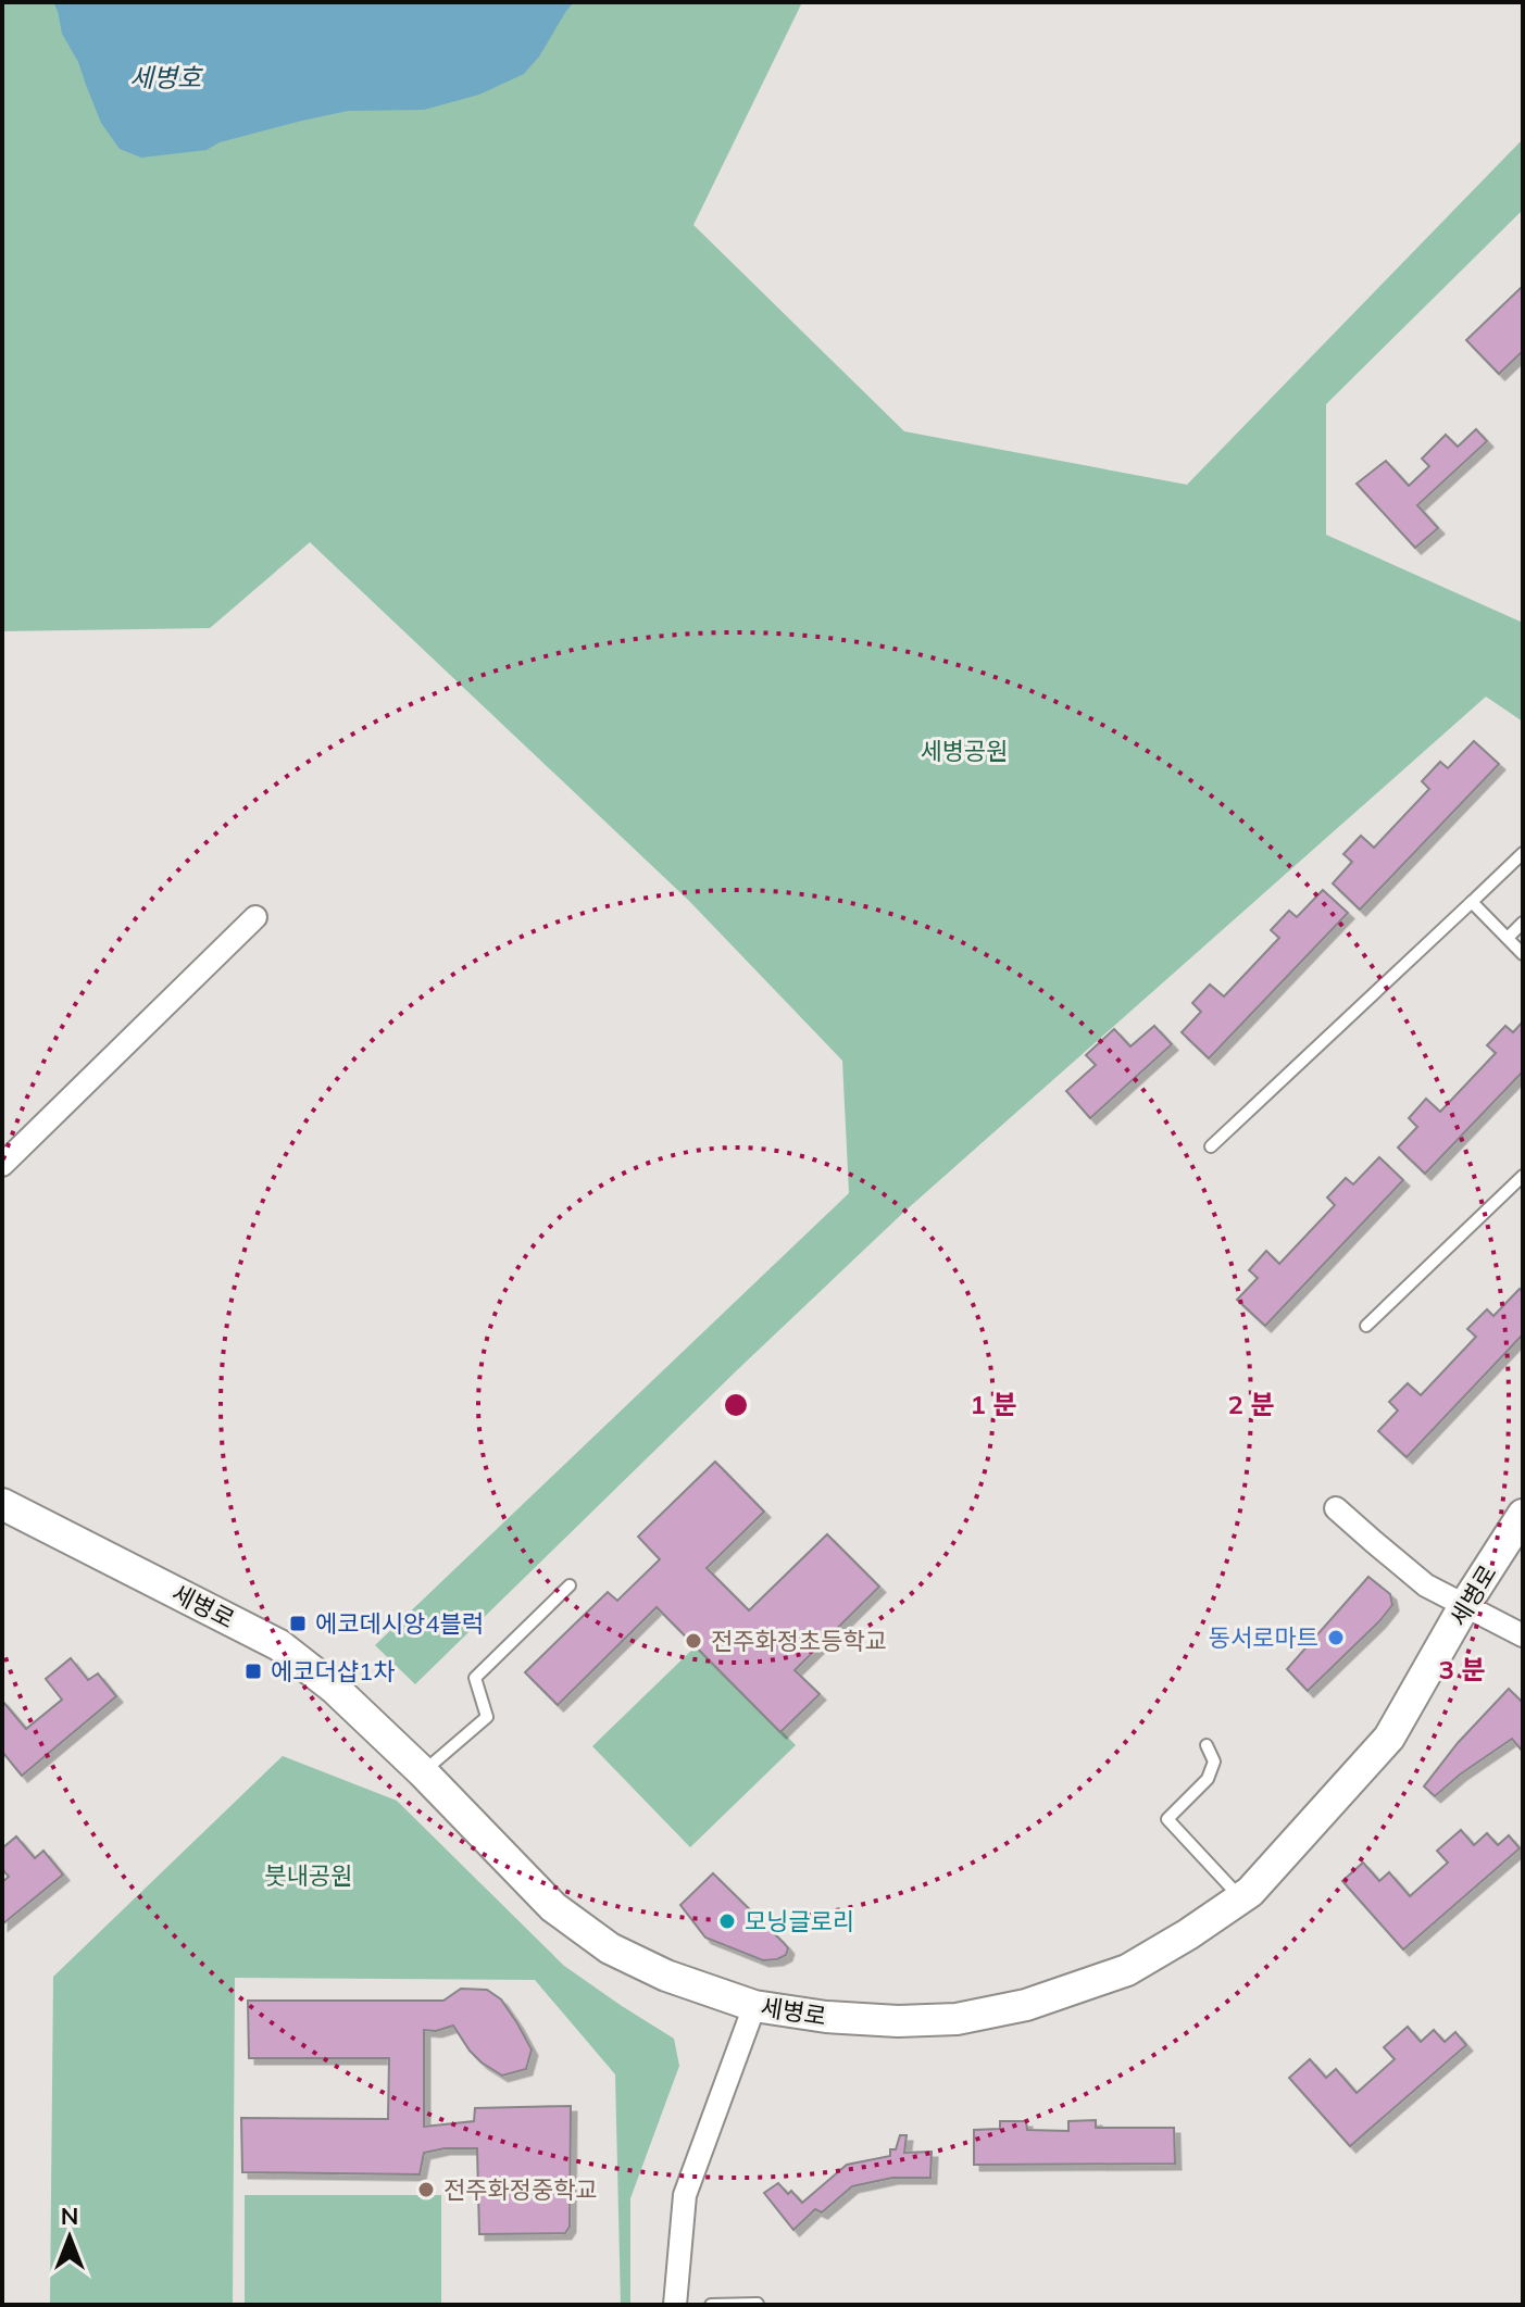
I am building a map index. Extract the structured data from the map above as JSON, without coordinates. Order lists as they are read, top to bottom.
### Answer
{
  "streets": {
    "street": ["세병로"]
  },
  "water": ["세병호"],
  "parks": ["세병공원", "붓내공원"],
  "places": {
    "transit": ["에코데시앙4블럭", "에코더샵1차"],
    "other": [
      "동서로마트",
      "전주화정초등학교",
      "모닝글로리",
      "전주화정중학교"
    ]
  },
  "north": "top",
  "rings": ["1 분", "2 분", "3 분"]
}
